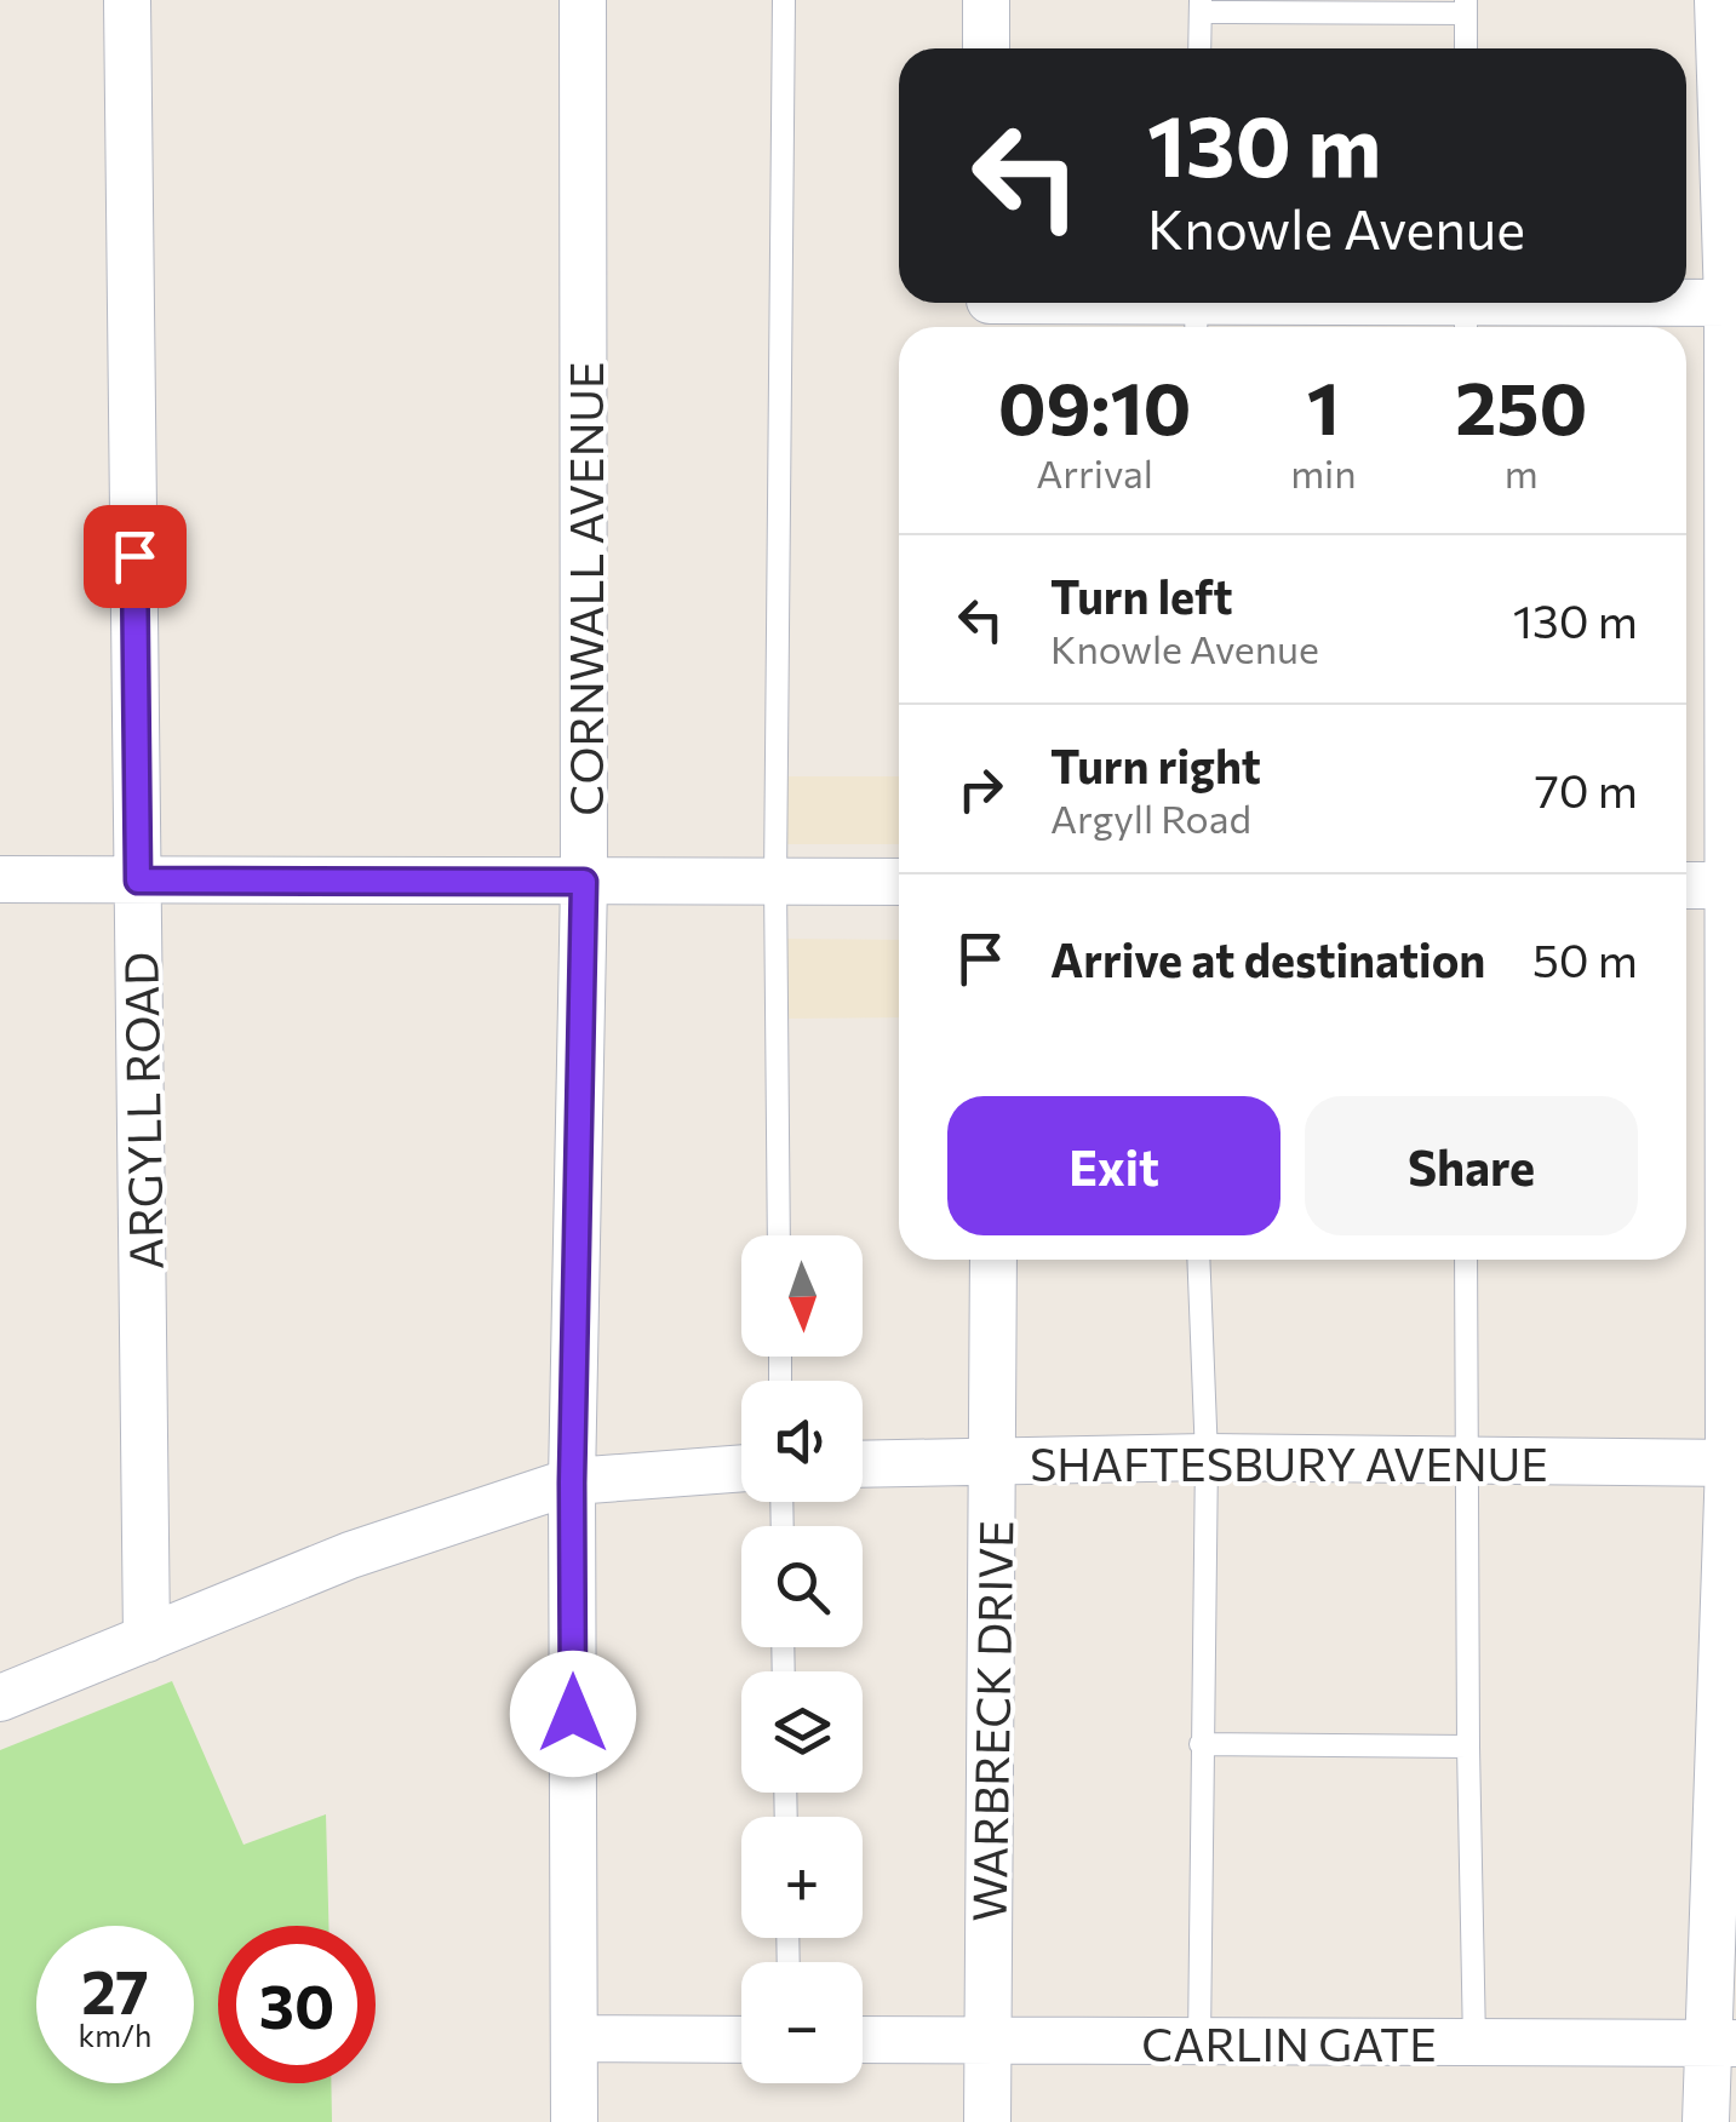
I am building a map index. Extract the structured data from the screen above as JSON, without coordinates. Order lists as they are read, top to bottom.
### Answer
{
  "streets": {
    "street": [
      "CORNWALL AVENUE",
      "ARGYLL ROAD",
      "SHAFTESBURY AVENUE",
      "WARBRECK DRIVE",
      "CARLIN GATE"
    ]
  },
  "crossings": [
    ["SHAFTESBURY AVENUE", "WARBRECK DRIVE"],
    ["WARBRECK DRIVE", "CARLIN GATE"]
  ],
  "north": "bottom",
  "page": {
    "turn": ["130 m", "Knowle Avenue"],
    "eta": [
      "09:10",
      "Arrival",
      "1",
      "min",
      "250",
      "m"
    ],
    "list": [
      {
        "name": "Turn left",
        "note": "Knowle Avenue",
        "value": "130 m"
      },
      {
        "name": "Turn right",
        "note": "Argyll Road",
        "value": "70 m"
      },
      {
        "name": "Arrive at destination",
        "value": "50 m"
      }
    ],
    "buttons": ["Exit", "Share"],
    "map_buttons": ["+", "−"],
    "speed": "27 km/h",
    "limit": "30"
  }
}
